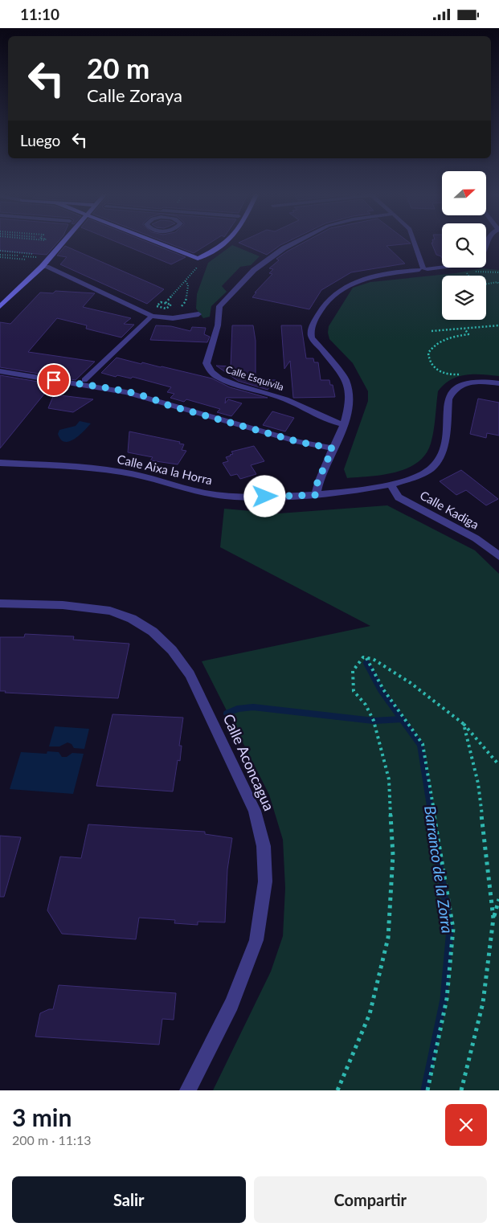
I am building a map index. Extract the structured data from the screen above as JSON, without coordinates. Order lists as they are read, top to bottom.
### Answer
{
  "streets": {
    "street": [
      "Calle Esquivila",
      "Calle Aixa la Horra",
      "Calle Kadiga",
      "Calle Aconcagua"
    ]
  },
  "crossings": [
    ["Calle Aixa la Horra", "Calle Kadiga"]
  ],
  "water": ["Barranco de la Zorra"],
  "north": "right",
  "page": {
    "status": "11:10",
    "turn": ["20 m", "Calle Zoraya"],
    "then": "Luego",
    "heading": ["3 min", "200 m · 11:13"],
    "buttons": ["Salir", "Compartir"]
  }
}
